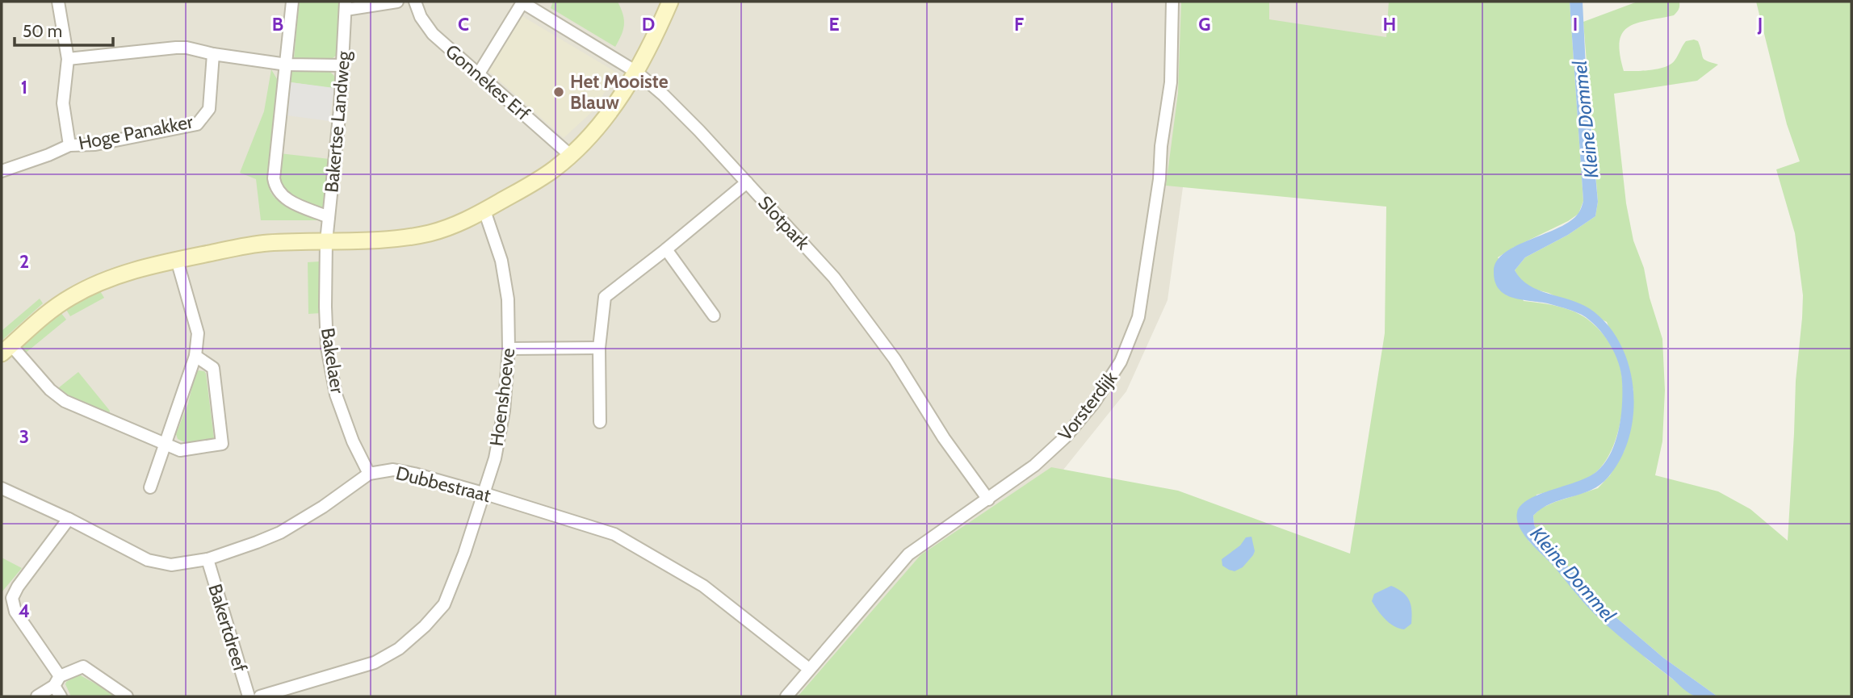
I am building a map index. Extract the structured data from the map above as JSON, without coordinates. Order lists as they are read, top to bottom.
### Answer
{
  "streets": {
    "street": [
      "Gonnekes Erf",
      "Bakertse Landweg",
      "Hoge Panakker",
      "Slotpark",
      "Bakelaer",
      "Hoenshoeve",
      "Vorsterdijk",
      "Dubbestraat",
      "Bakertdreef"
    ]
  },
  "crossings": [
    ["Bakertse Landweg", "Bakelaer"],
    ["Slotpark", "Vorsterdijk"],
    ["Bakelaer", "Dubbestraat"],
    ["Hoenshoeve", "Dubbestraat"],
    ["Vorsterdijk", "Dubbestraat"],
    ["Dubbestraat", "Bakertdreef"]
  ],
  "water": ["Kleine Dommel"],
  "places": ["Het Mooiste Blauw"],
  "scale_bar": "50 m",
  "grid": {
    "columns": [
      "B",
      "C",
      "D",
      "E",
      "F",
      "G",
      "H",
      "I",
      "J"
    ],
    "rows": [
      "1",
      "2",
      "3",
      "4"
    ]
  }
}
